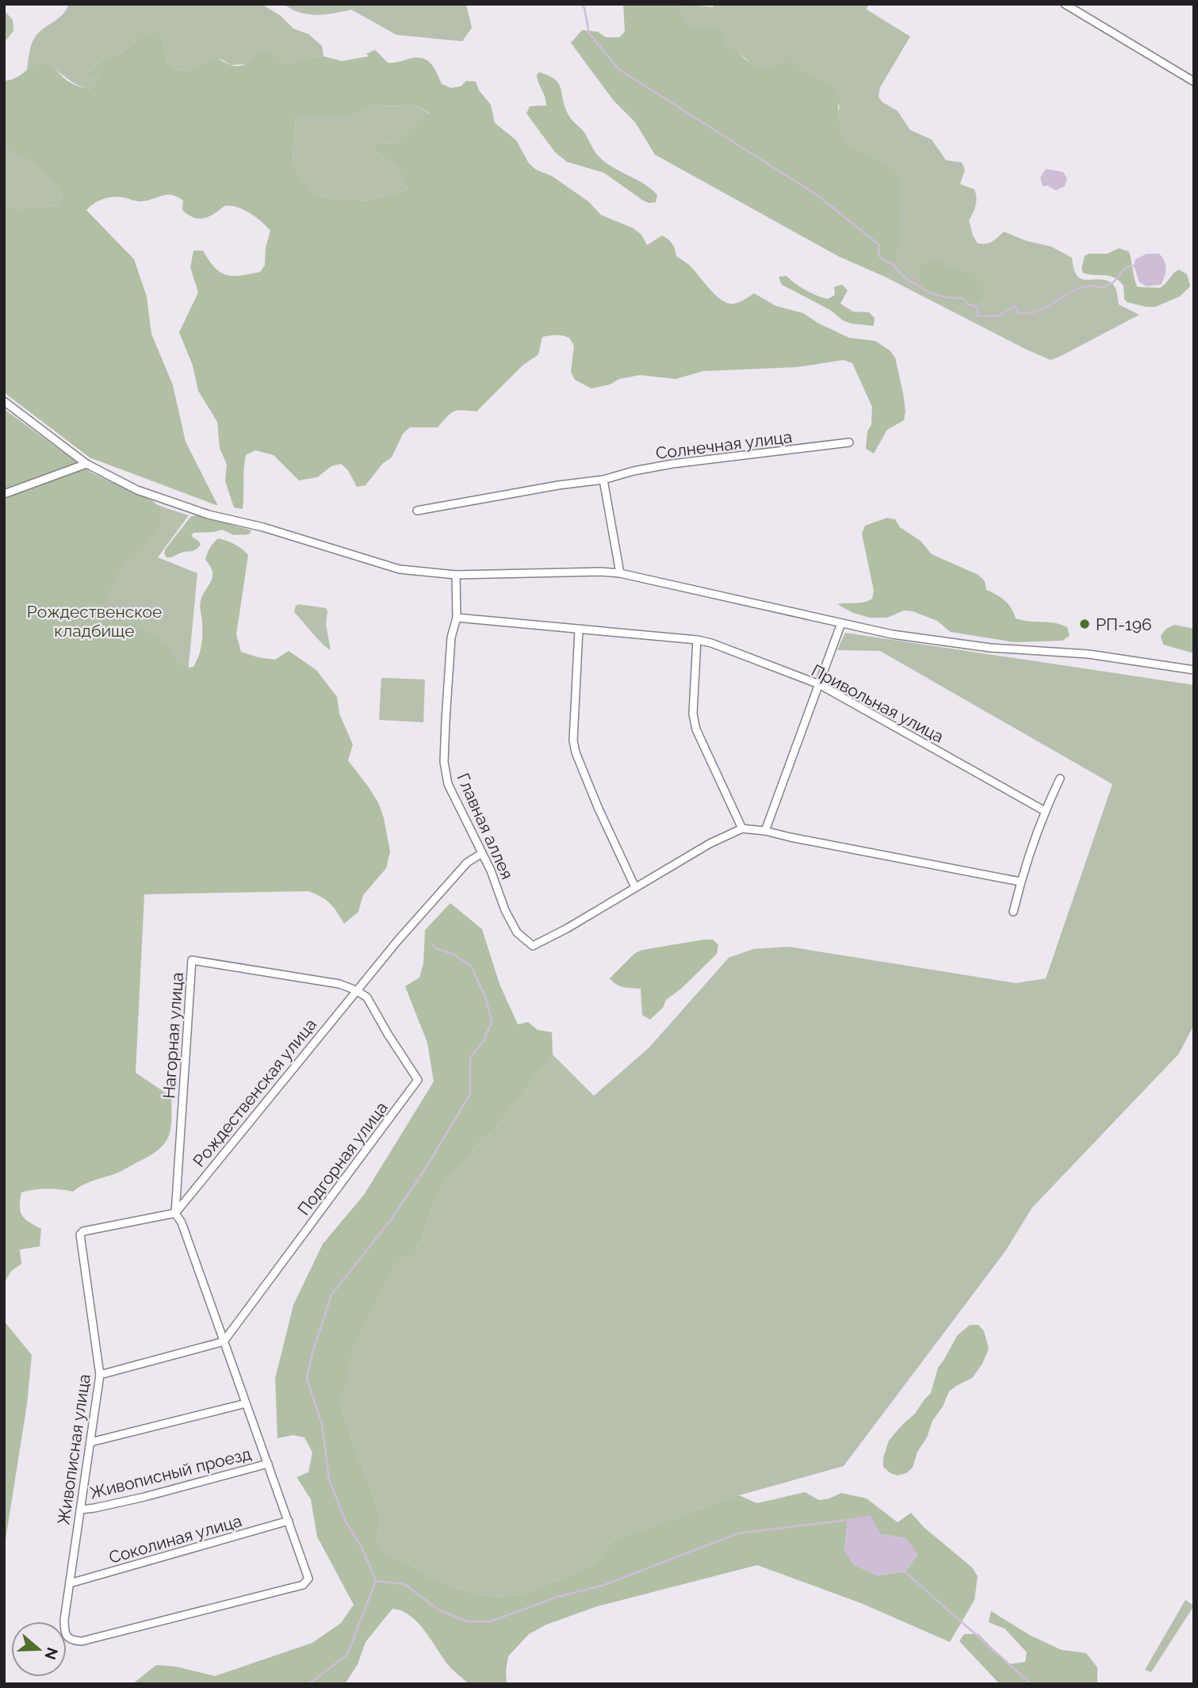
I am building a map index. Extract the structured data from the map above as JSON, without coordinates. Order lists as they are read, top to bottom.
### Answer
{
  "streets": {
    "street": [
      "Солнечная улица",
      "Привольная улица",
      "Главная аллея",
      "Нагорная улица",
      "Рождественская улица",
      "Подгорная улица",
      "Живописная улица",
      "Живописный проезд",
      "Соколиная улица"
    ]
  },
  "crossings": [
    ["Привольная улица", "Главная аллея"],
    ["Главная аллея", "Рождественская улица"],
    ["Нагорная улица", "Рождественская улица"],
    ["Нагорная улица", "Подгорная улица"],
    ["Нагорная улица", "Живописная улица"],
    ["Рождественская улица", "Подгорная улица"],
    ["Рождественская улица", "Живописная улица"],
    ["Живописная улица", "Живописный проезд"],
    ["Живописная улица", "Соколиная улица"]
  ],
  "parks": ["Рождественское кладбище"],
  "places": ["РП-196"],
  "north": "right"
}
